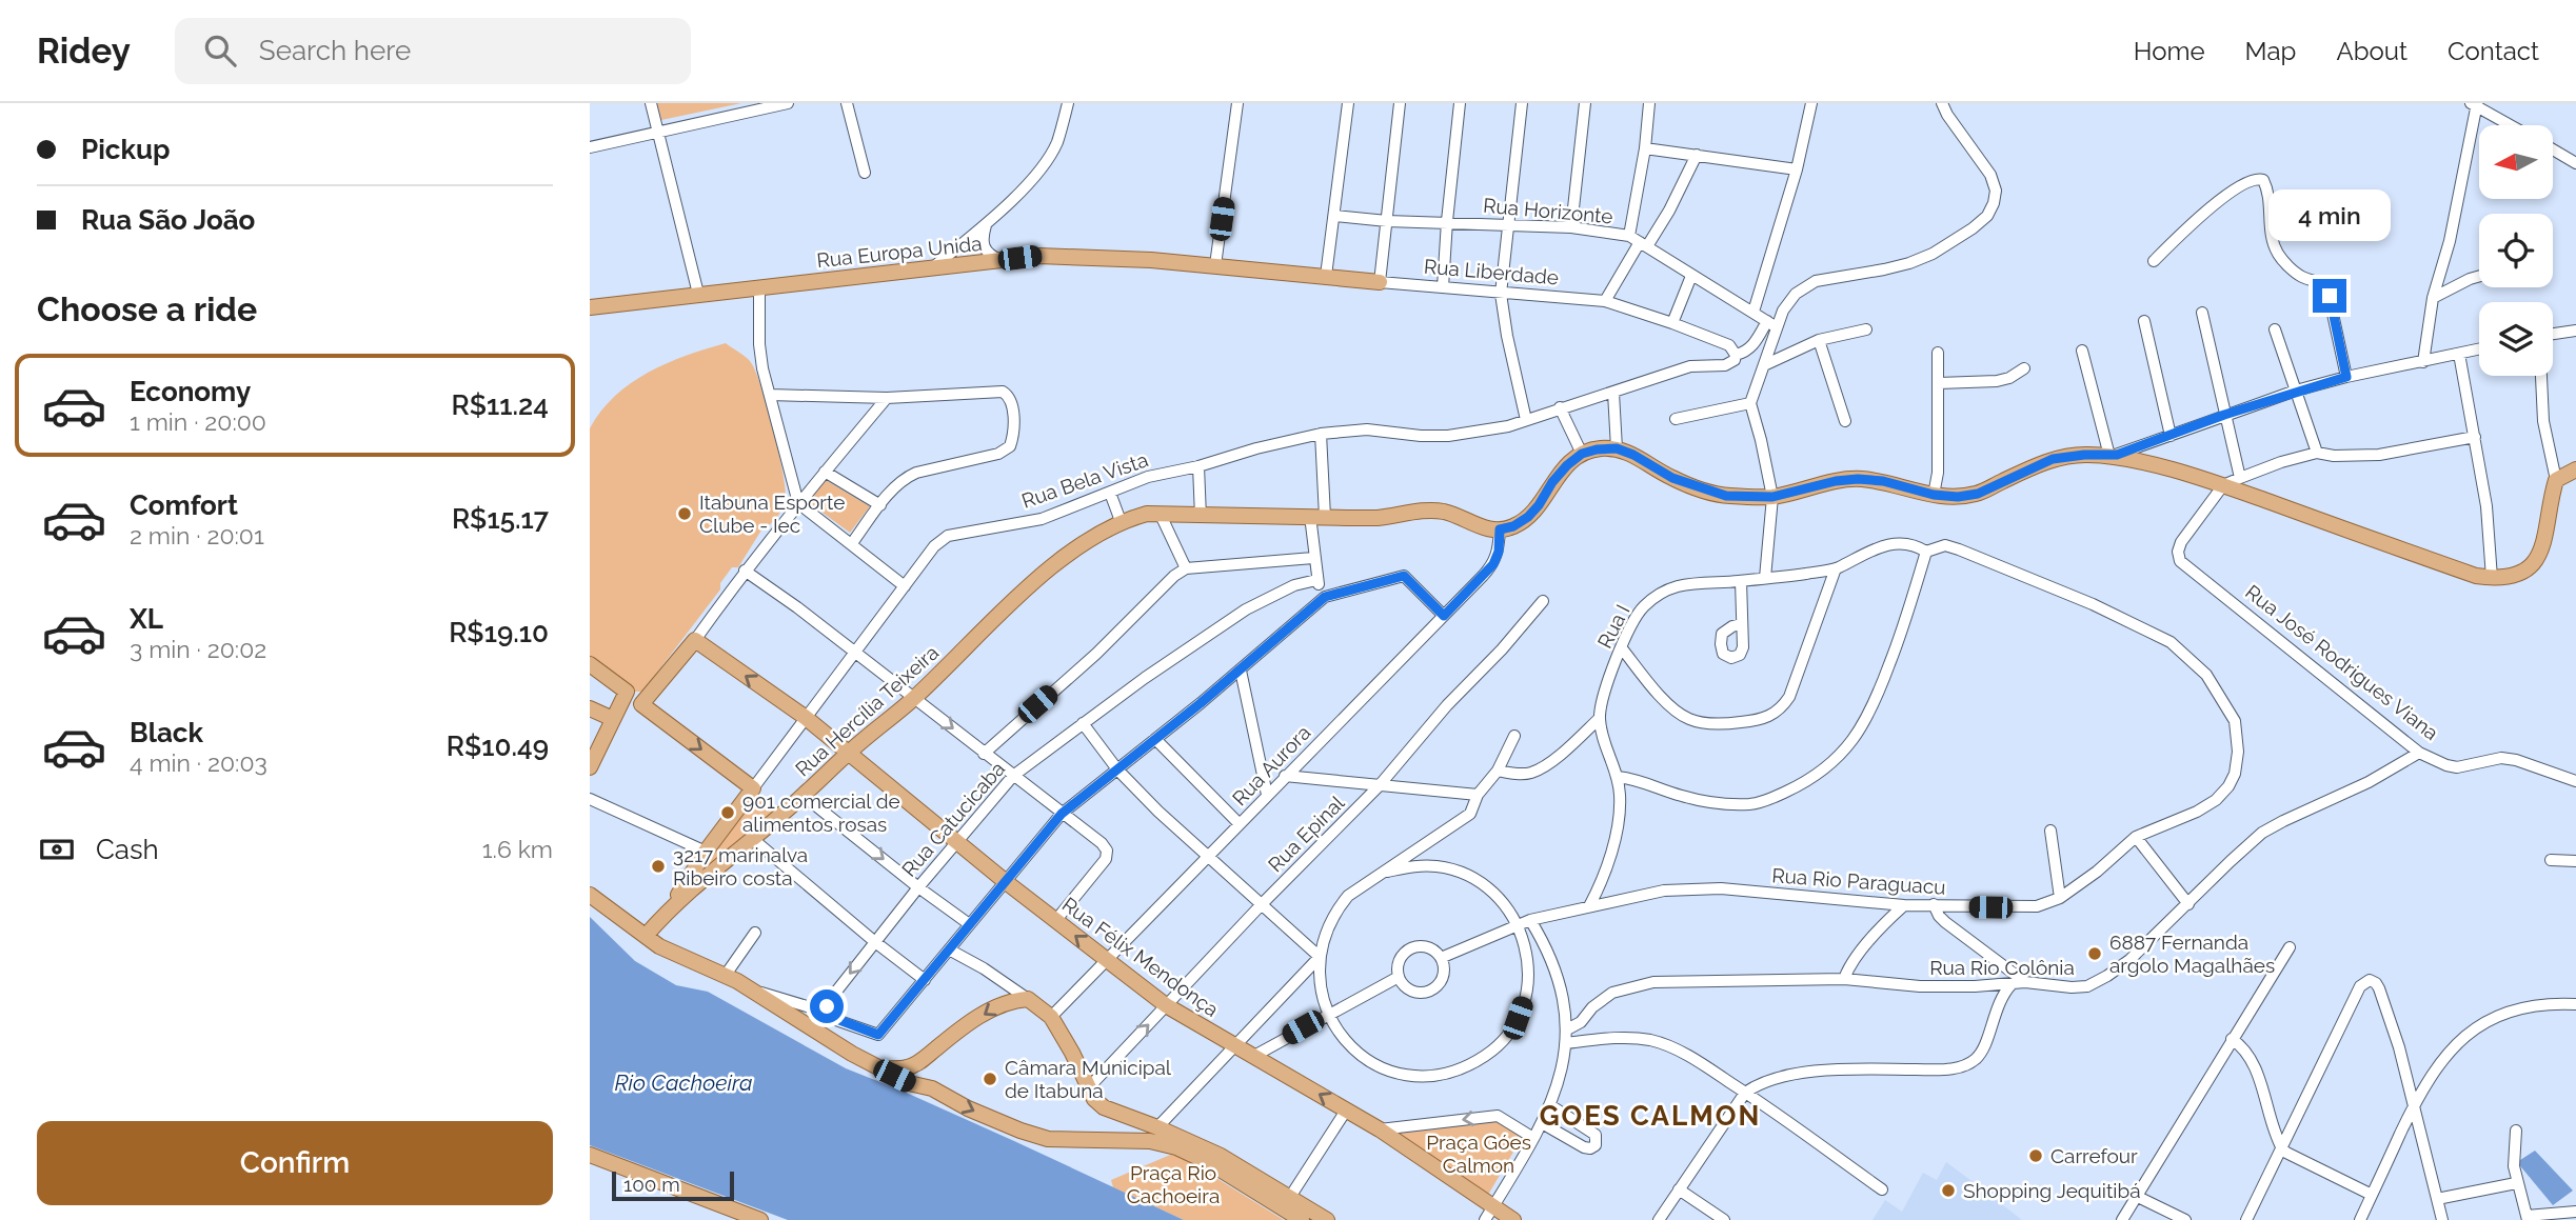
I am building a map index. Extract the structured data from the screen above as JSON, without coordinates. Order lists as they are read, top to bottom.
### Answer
{
  "streets": {
    "main road": [
      "Rua Europa Unida",
      "Rua Liberdade",
      "Rua Bela Vista",
      "Rua Hercília Teixeira",
      "Rua Félix Mendonça"
    ],
    "street": [
      "Rua Horizonte",
      "Rua I",
      "Rua José Rodrigues Viana",
      "Rua Aurora",
      "Rua Catucicaba",
      "Rua Epinal",
      "Rua Rio Paraguacu",
      "Rua Rio Colônia"
    ]
  },
  "crossings": [
    ["Rua Europa Unida", "Rua Liberdade"],
    ["Rua Liberdade", "Rua Bela Vista"],
    ["Rua Bela Vista", "Rua Hercília Teixeira"],
    ["Rua Bela Vista", "Rua Félix Mendonça"],
    ["Rua José Rodrigues Viana", "Rua Rio Colônia"],
    ["Rua Hercília Teixeira", "Rua Félix Mendonça"],
    ["Rua Aurora", "Rua Félix Mendonça"],
    ["Rua Catucicaba", "Rua Félix Mendonça"],
    ["Rua Epinal", "Rua Félix Mendonça"]
  ],
  "districts": ["GOES CALMON"],
  "water": ["Rio Cachoeira"],
  "parks": ["Praça Góes Calmon", "Praça Rio Cachoeira"],
  "places": [
    "Itabuna Esporte Clube - Iec",
    "901 comercial de alimentos rosas",
    "3217 marinalva Ribeiro costa",
    "6887 Fernanda argolo Magalhães",
    "Câmara Municipal de Itabuna",
    "Carrefour",
    "Shopping Jequitibá"
  ],
  "scale_bar": "100 m",
  "north": "left",
  "page": {
    "header": "Ridey",
    "search": "Search here",
    "nav": [
      "Home",
      "Map",
      "About",
      "Contact"
    ],
    "banner": ["Pickup", "Rua São João"],
    "bubble": "4 min",
    "heading": "Choose a ride",
    "list": [
      {
        "name": "Economy",
        "note": "1 min · 20:00",
        "value": "R$11.24"
      },
      {
        "name": "Comfort",
        "note": "2 min · 20:01",
        "value": "R$15.17"
      },
      {
        "name": "XL",
        "note": "3 min · 20:02",
        "value": "R$19.10"
      },
      {
        "name": "Black",
        "note": "4 min · 20:03",
        "value": "R$10.49"
      }
    ],
    "pay": ["Cash", "1.6 km"],
    "buttons": "Confirm",
    "scale": "100 m"
  }
}
